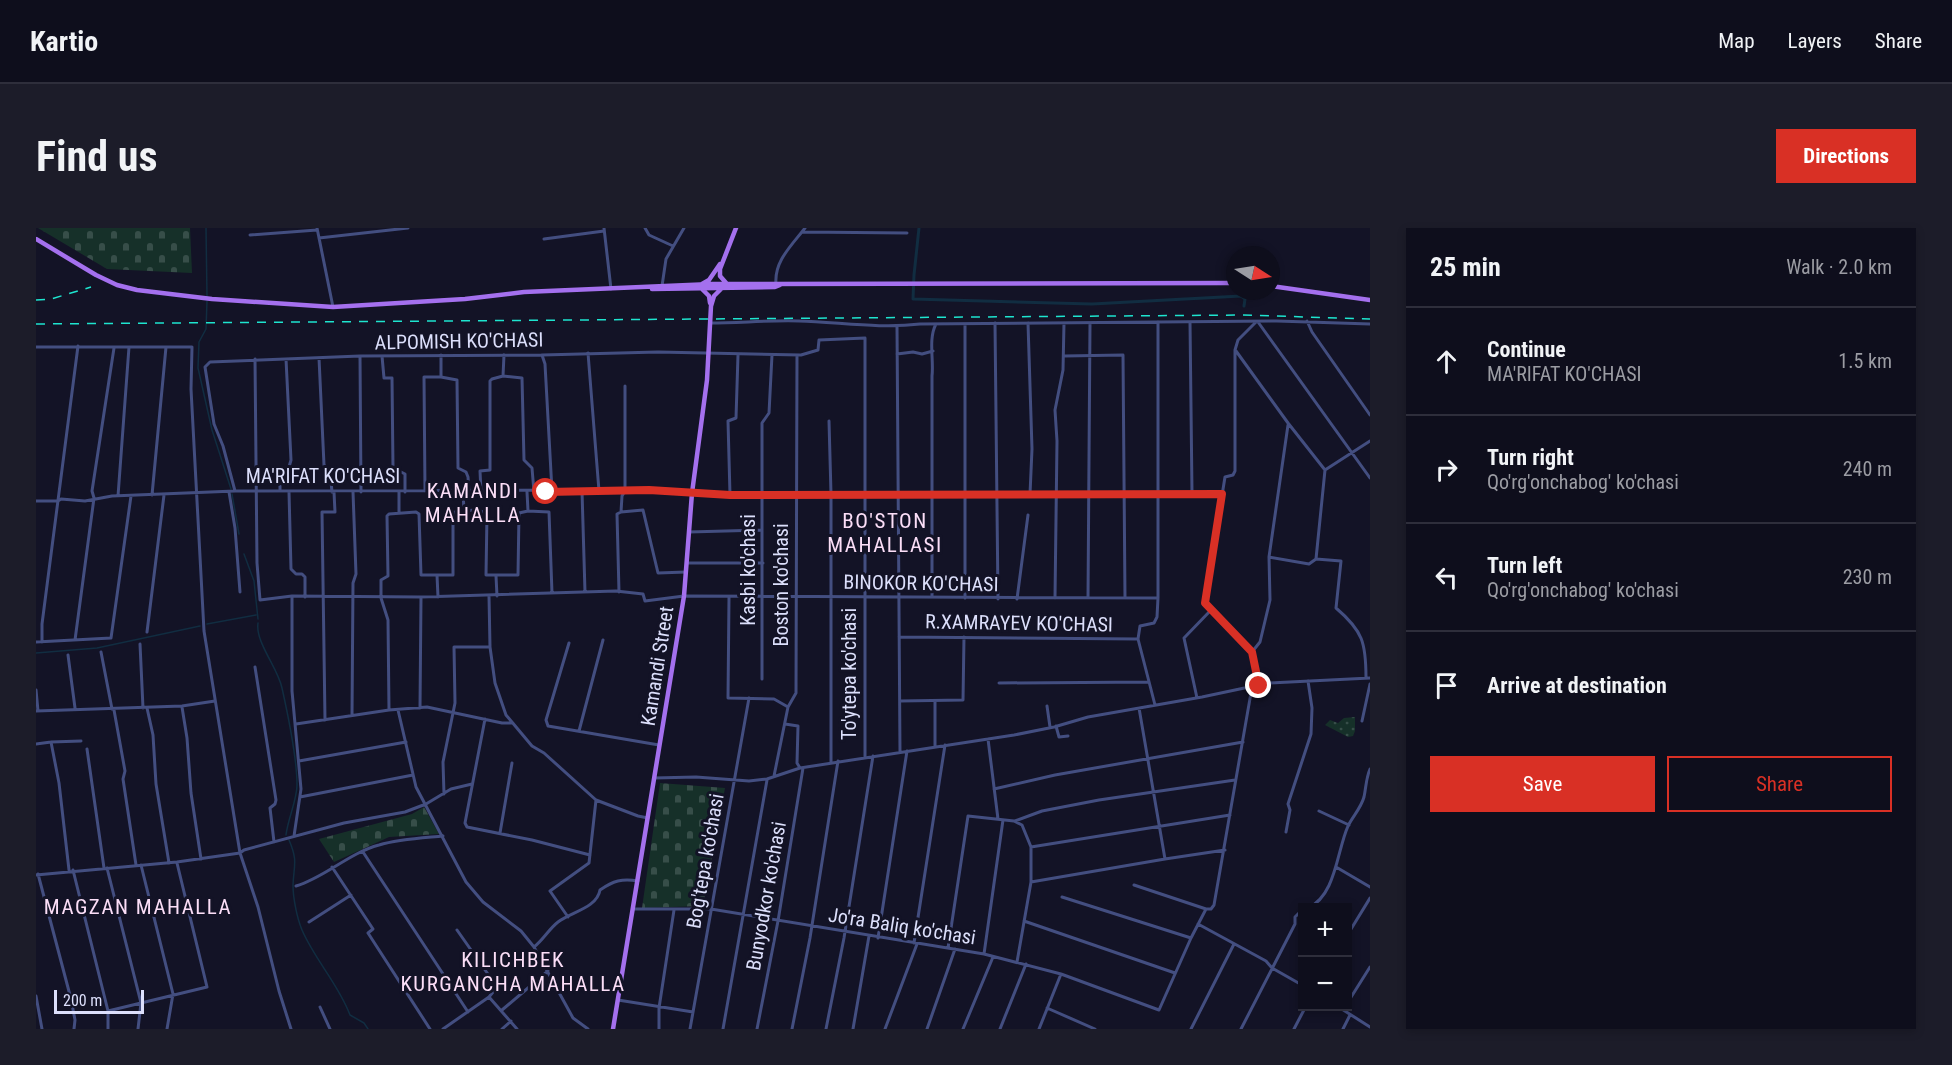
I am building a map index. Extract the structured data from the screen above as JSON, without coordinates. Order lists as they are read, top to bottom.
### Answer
{
  "streets": {
    "main road": ["Kamandi Street"],
    "street": [
      "ALPOMISH KO'CHASI",
      "MA'RIFAT KO'CHASI",
      "Kasbi ko'chasi",
      "BINOKOR KO'CHASI",
      "Boston ko'chasi",
      "R.XAMRAYEV KO'CHASI",
      "To'ytepa ko'chasi",
      "Bog'tepa ko'chasi",
      "Bunyodkor ko'chasi",
      "Jo'ra Baliq ko'chasi"
    ]
  },
  "crossings": [
    ["ALPOMISH KO'CHASI", "MA'RIFAT KO'CHASI"],
    ["ALPOMISH KO'CHASI", "Kasbi ko'chasi"],
    ["ALPOMISH KO'CHASI", "Boston ko'chasi"],
    ["ALPOMISH KO'CHASI", "Kamandi Street"],
    ["ALPOMISH KO'CHASI", "To'ytepa ko'chasi"],
    ["MA'RIFAT KO'CHASI", "Kasbi ko'chasi"],
    ["MA'RIFAT KO'CHASI", "Boston ko'chasi"],
    ["MA'RIFAT KO'CHASI", "Kamandi Street"],
    ["MA'RIFAT KO'CHASI", "To'ytepa ko'chasi"],
    ["Kasbi ko'chasi", "BINOKOR KO'CHASI"],
    ["BINOKOR KO'CHASI", "Boston ko'chasi"],
    ["BINOKOR KO'CHASI", "Kamandi Street"],
    ["BINOKOR KO'CHASI", "To'ytepa ko'chasi"],
    ["Boston ko'chasi", "To'ytepa ko'chasi"],
    ["Boston ko'chasi", "Bunyodkor ko'chasi"],
    ["Kamandi Street", "Jo'ra Baliq ko'chasi"],
    ["Bog'tepa ko'chasi", "Jo'ra Baliq ko'chasi"],
    ["Bunyodkor ko'chasi", "Jo'ra Baliq ko'chasi"]
  ],
  "districts": [
    "KAMANDI MAHALLA",
    "BO'STON MAHALLASI",
    "MAGZAN MAHALLA",
    "KILICHBEK KURGANCHA MAHALLA"
  ],
  "scale_bar": "200 m",
  "north": "right",
  "page": {
    "header": "Kartio",
    "nav": ["Map", "Layers", "Share"],
    "buttons": [
      "Directions",
      ["Save", "Share"]
    ],
    "title": "Find us",
    "heading": ["25 min", "Walk · 2.0 km"],
    "list": [
      ["Continue", "MA'RIFAT KO'CHASI", "1.5 km"],
      ["Turn right", "Qo'rg'onchabog' ko'chasi", "240 m"],
      ["Turn left", "Qo'rg'onchabog' ko'chasi", "230 m"],
      "Arrive at destination"
    ],
    "map_buttons": ["+", "−"],
    "scale": "200 m"
  }
}
